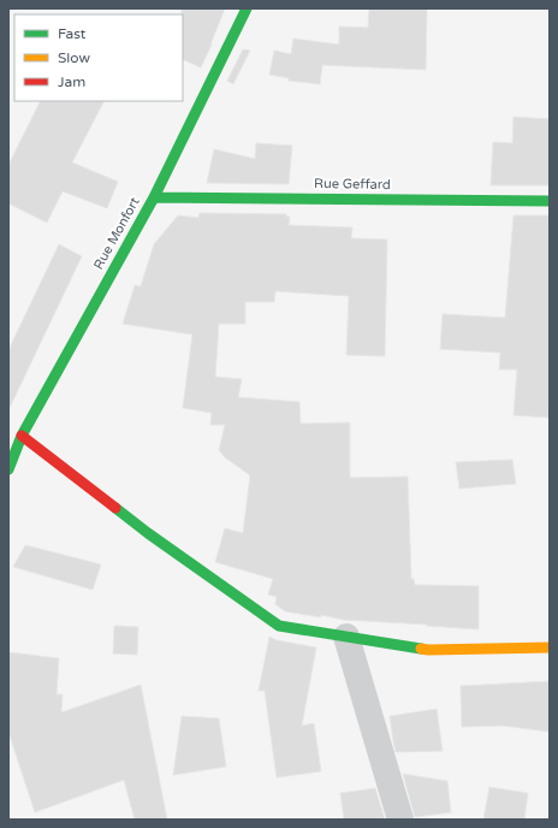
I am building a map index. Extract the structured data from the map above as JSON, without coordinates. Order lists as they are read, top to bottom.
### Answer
{
  "streets": {
    "street": ["Rue Geffard", "Rue Monfort"]
  },
  "crossings": [
    ["Rue Geffard", "Rue Monfort"]
  ],
  "legend": ["Fast", "Slow", "Jam"]
}
